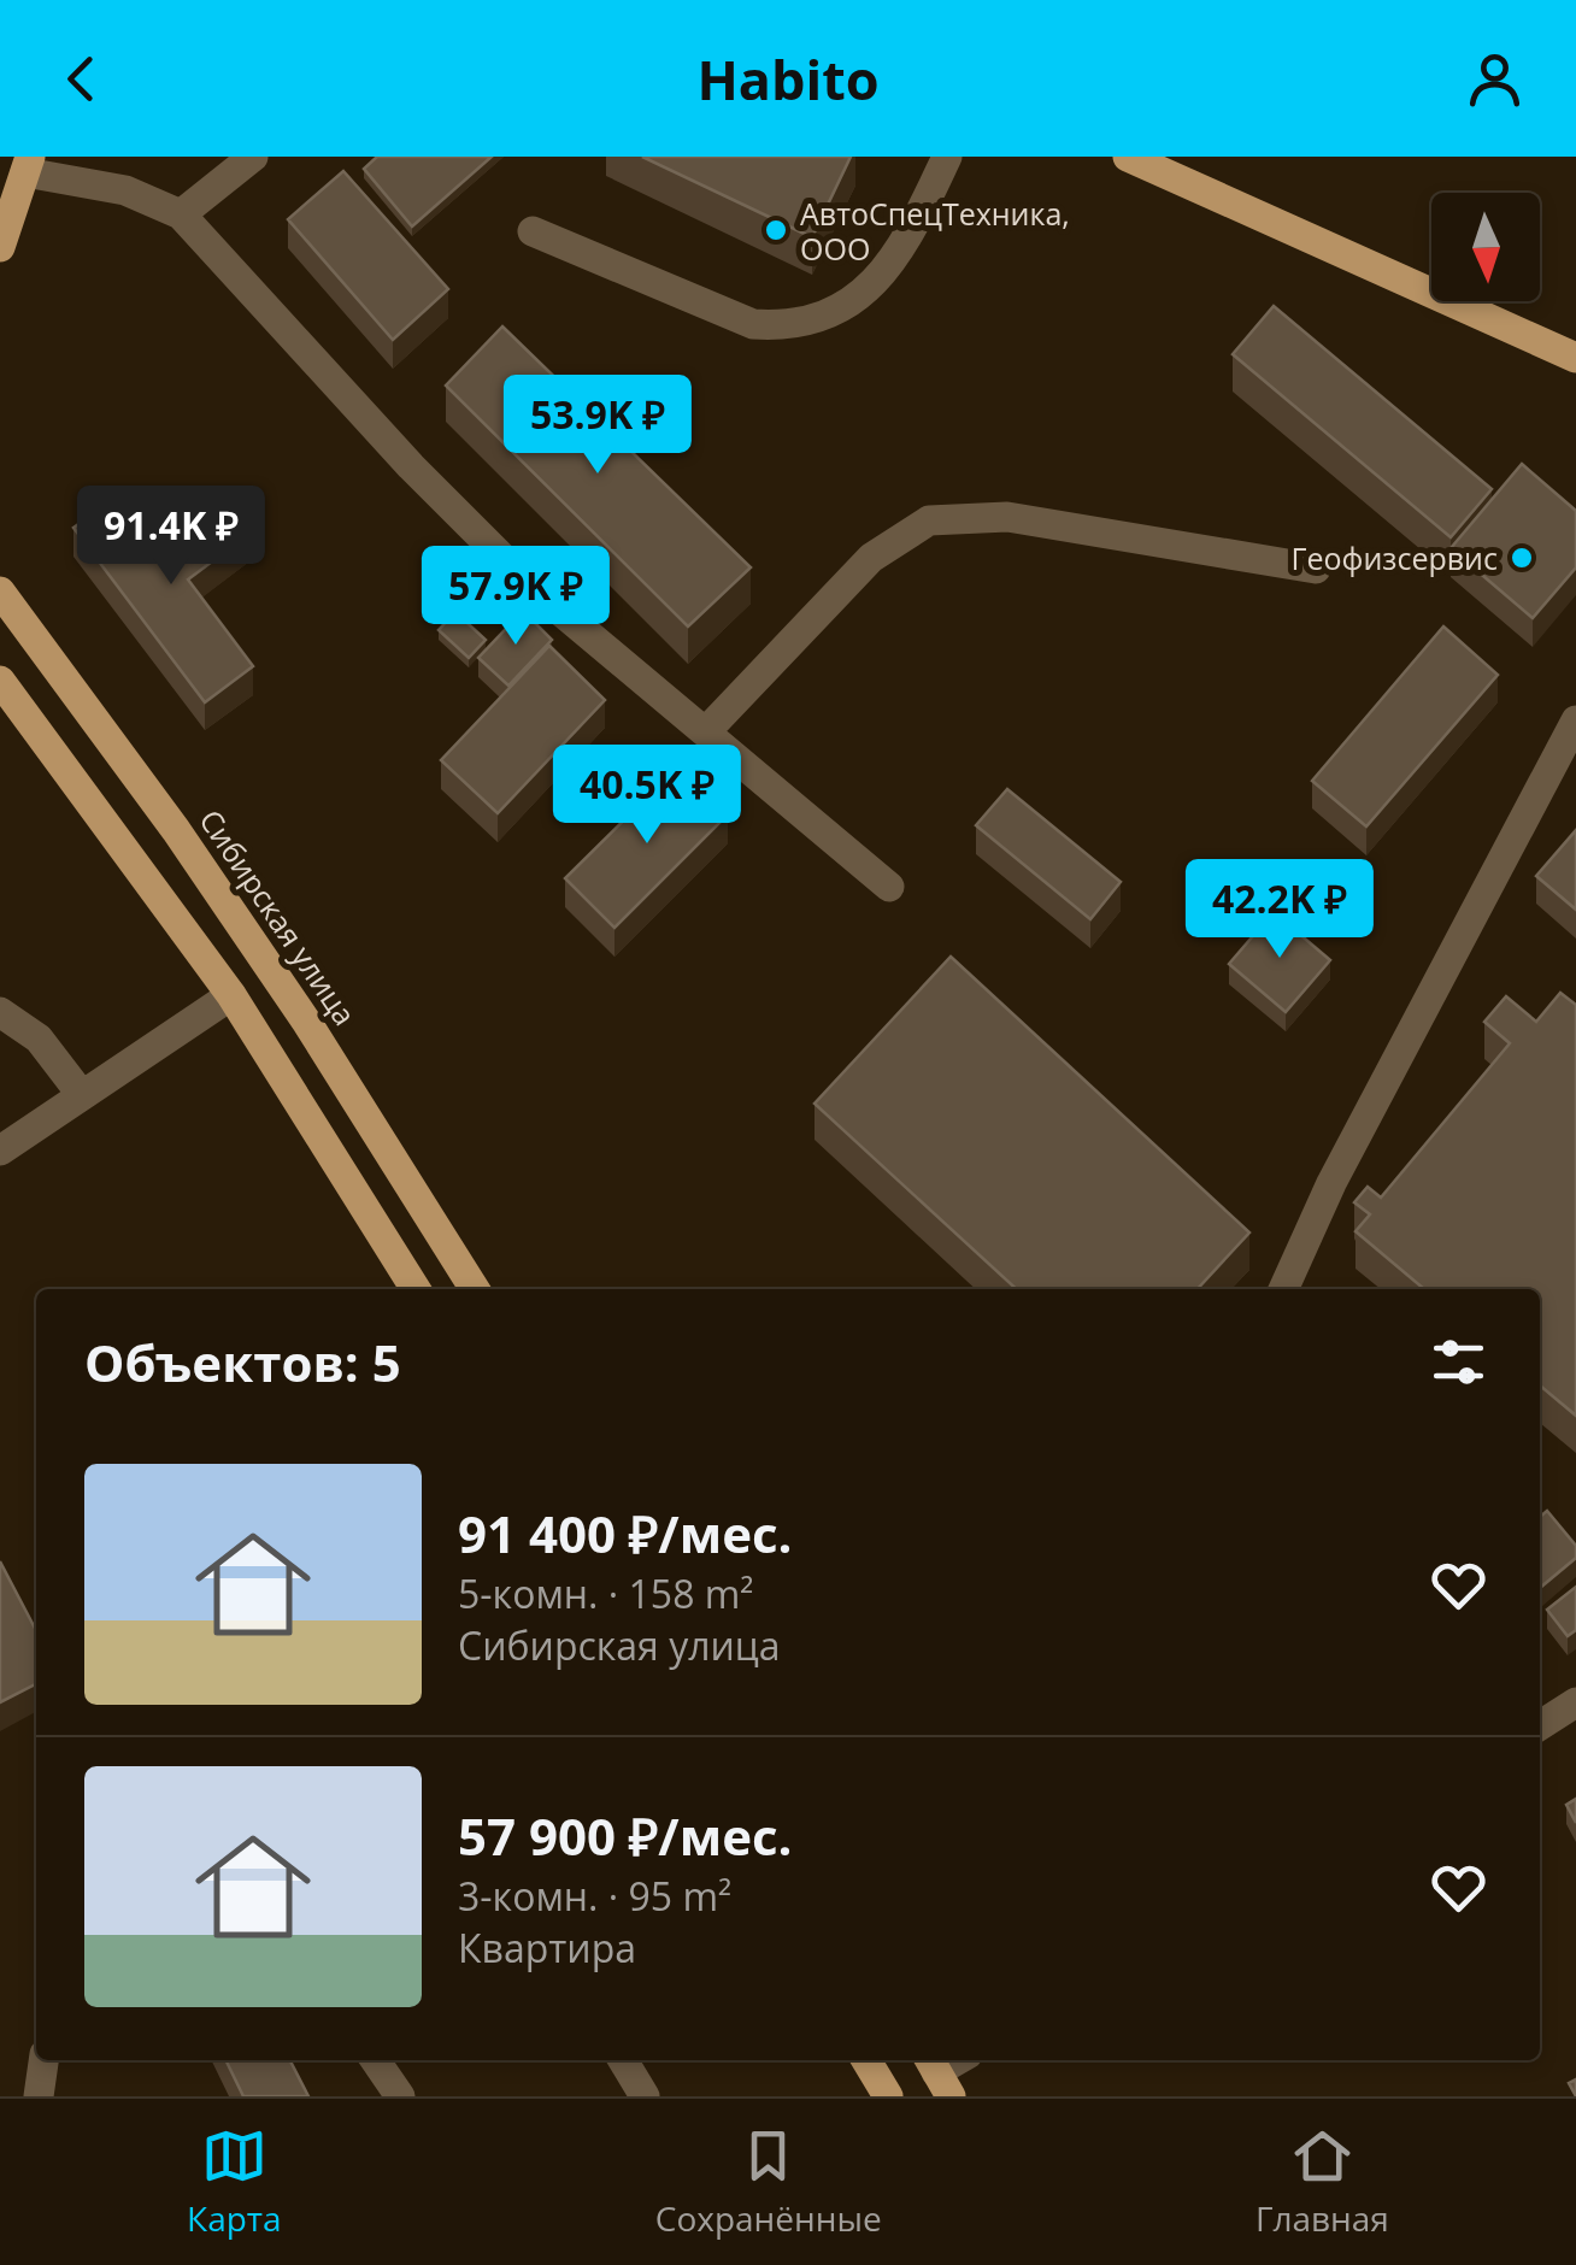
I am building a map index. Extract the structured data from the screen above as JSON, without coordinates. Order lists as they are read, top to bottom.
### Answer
{
  "streets": {
    "main road": ["Сибирская улица"]
  },
  "places": ["АвтоСпецТехника, ООО", "Геофизсервис"],
  "north": "bottom",
  "page": {
    "header": "Habito",
    "price": [
      "53.9K ₽",
      "91.4K ₽",
      "57.9K ₽",
      "40.5K ₽",
      "42.2K ₽"
    ],
    "heading": "Объектов: 5",
    "list": [
      {
        "name": "91 400 ₽/мес.",
        "note": "5-комн. · 158 m² · Сибирская улица"
      },
      {
        "name": "57 900 ₽/мес.",
        "note": "3-комн. · 95 m² · Квартира"
      }
    ],
    "tabs": ["Карта", "Сохранённые", "Главная"]
  }
}
